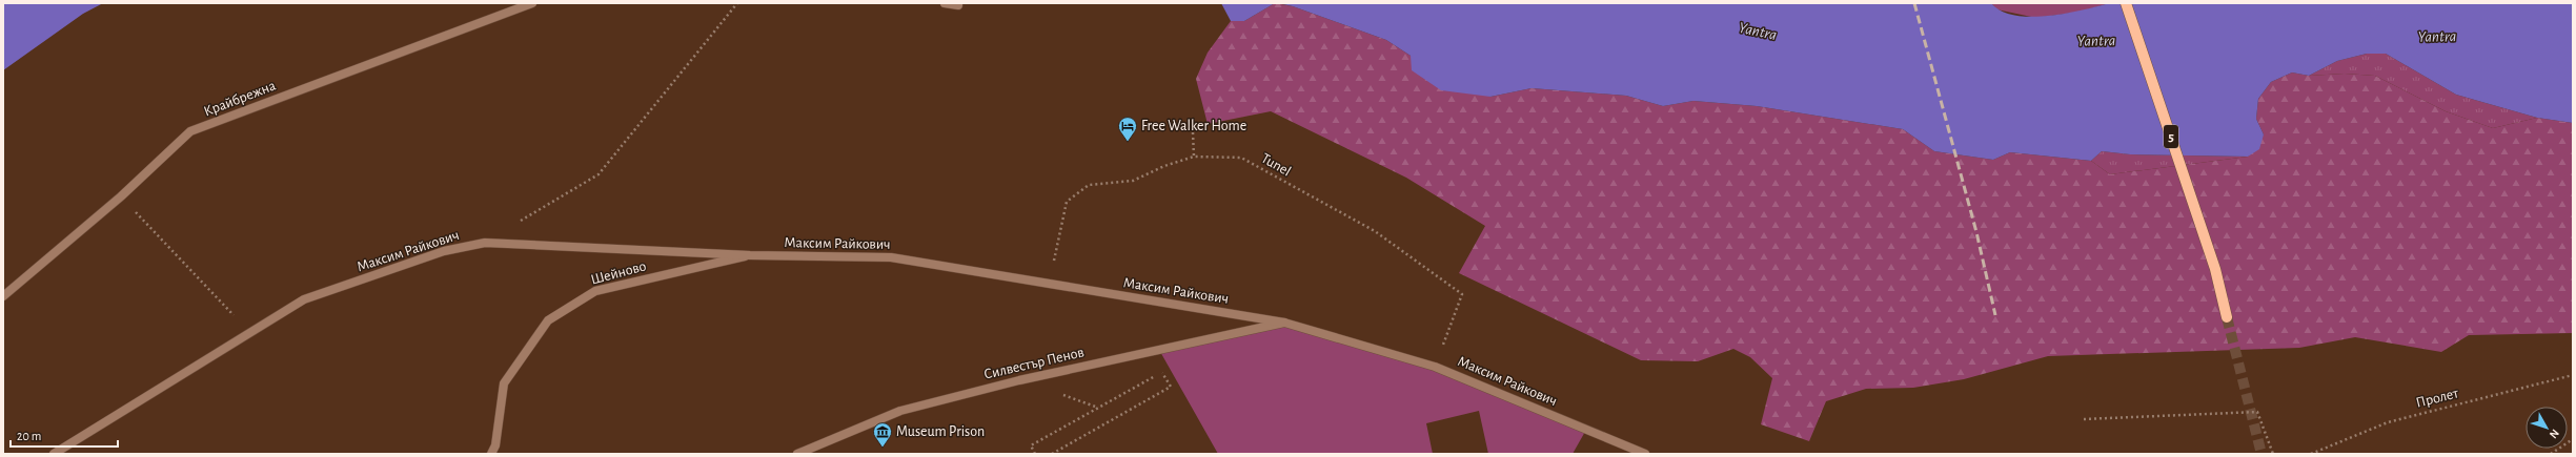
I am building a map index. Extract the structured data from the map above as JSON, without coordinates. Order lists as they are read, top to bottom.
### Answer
{
  "streets": {
    "main road": ["5"],
    "street": [
      "Крайбрежна",
      "Максим Райкович",
      "Шейново",
      "Силвестър Пенов"
    ],
    "path": ["Tunel", "Пролет"]
  },
  "crossings": [
    ["Tunel", "Максим Райкович"],
    ["Максим Райкович", "Шейново"],
    ["Максим Райкович", "Силвестър Пенов"]
  ],
  "water": ["Yantra"],
  "places": {
    "hotel": ["Free Walker Home"],
    "museum": ["Museum Prison"]
  },
  "scale_bar": "20 m",
  "north": "bottom right"
}
